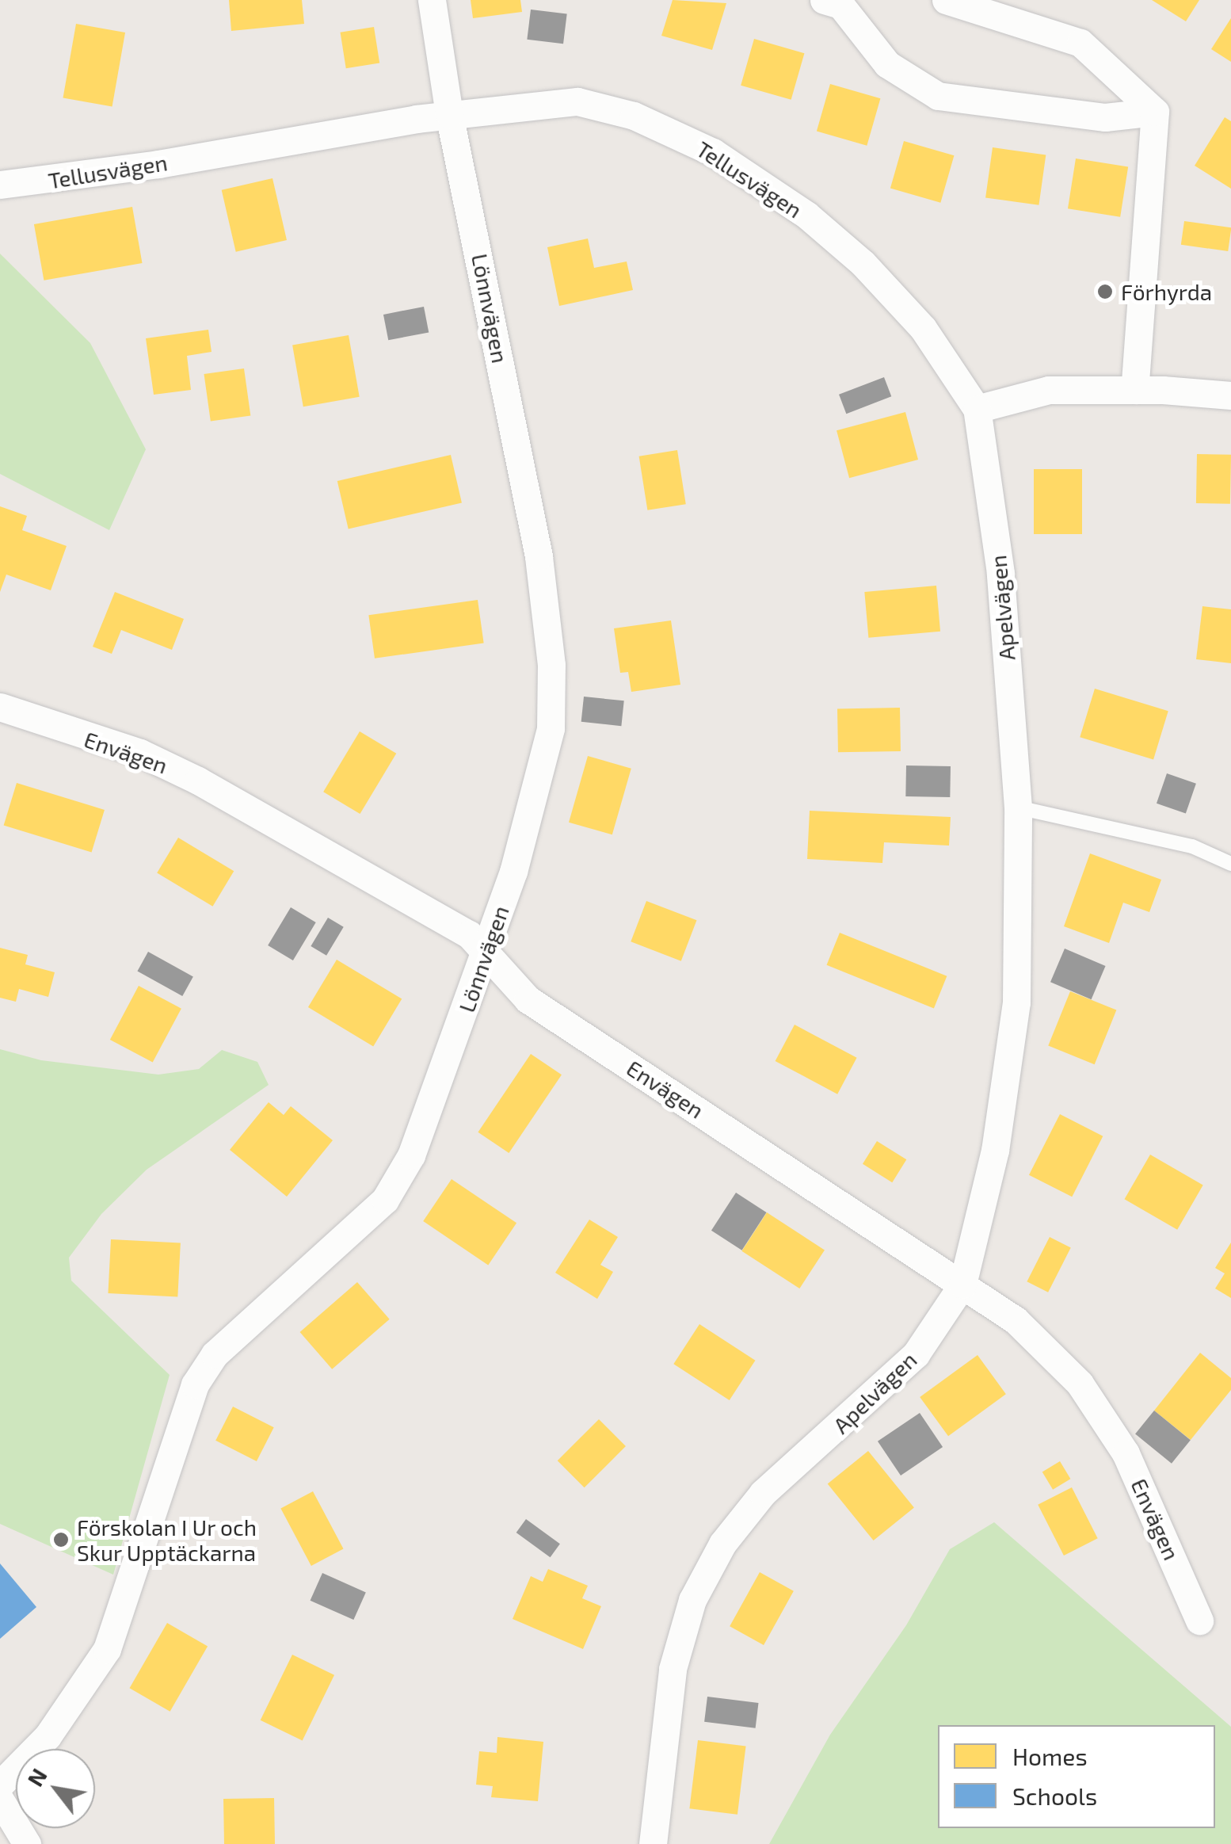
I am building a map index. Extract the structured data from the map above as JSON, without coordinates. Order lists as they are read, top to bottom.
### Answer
{
  "streets": {
    "street": [
      "Tellusvägen",
      "Lönnvägen",
      "Apelvägen",
      "Envägen"
    ]
  },
  "crossings": [
    ["Tellusvägen", "Lönnvägen"],
    ["Tellusvägen", "Apelvägen"],
    ["Lönnvägen", "Envägen"],
    ["Apelvägen", "Envägen"]
  ],
  "places": ["Förhyrda", "Förskolan I Ur och Skur Upptäckarna"],
  "legend": ["Homes", "Schools"],
  "north": "top left"
}
